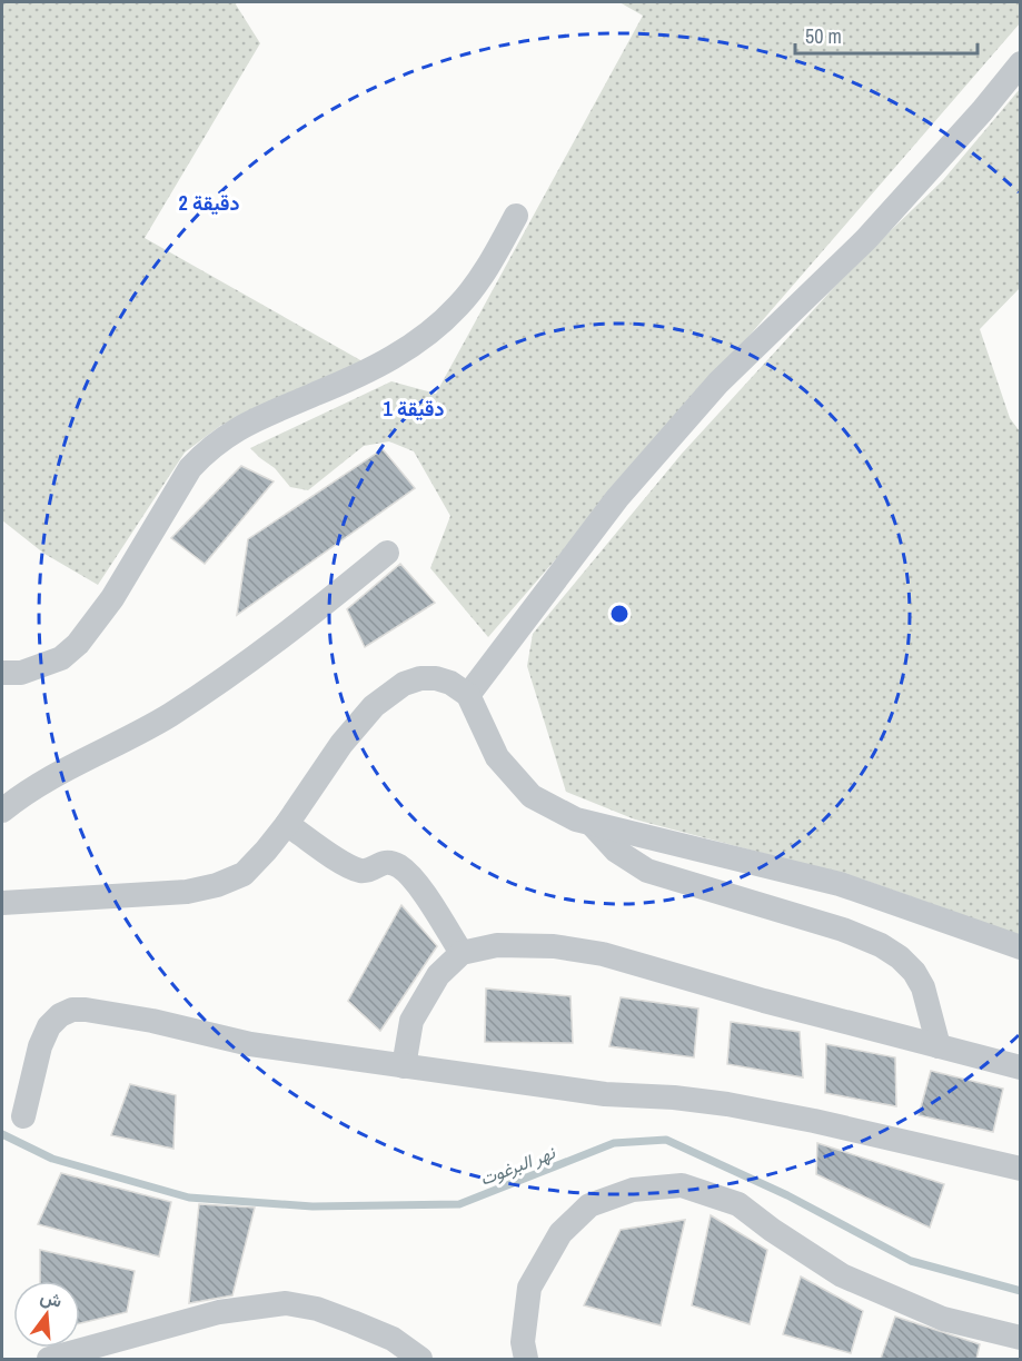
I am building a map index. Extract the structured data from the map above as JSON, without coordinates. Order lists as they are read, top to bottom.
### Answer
{
  "water": ["نهر البرغوت"],
  "scale_bar": "50 m",
  "north": "top",
  "rings": ["2 دقيقة", "1 دقيقة"]
}
